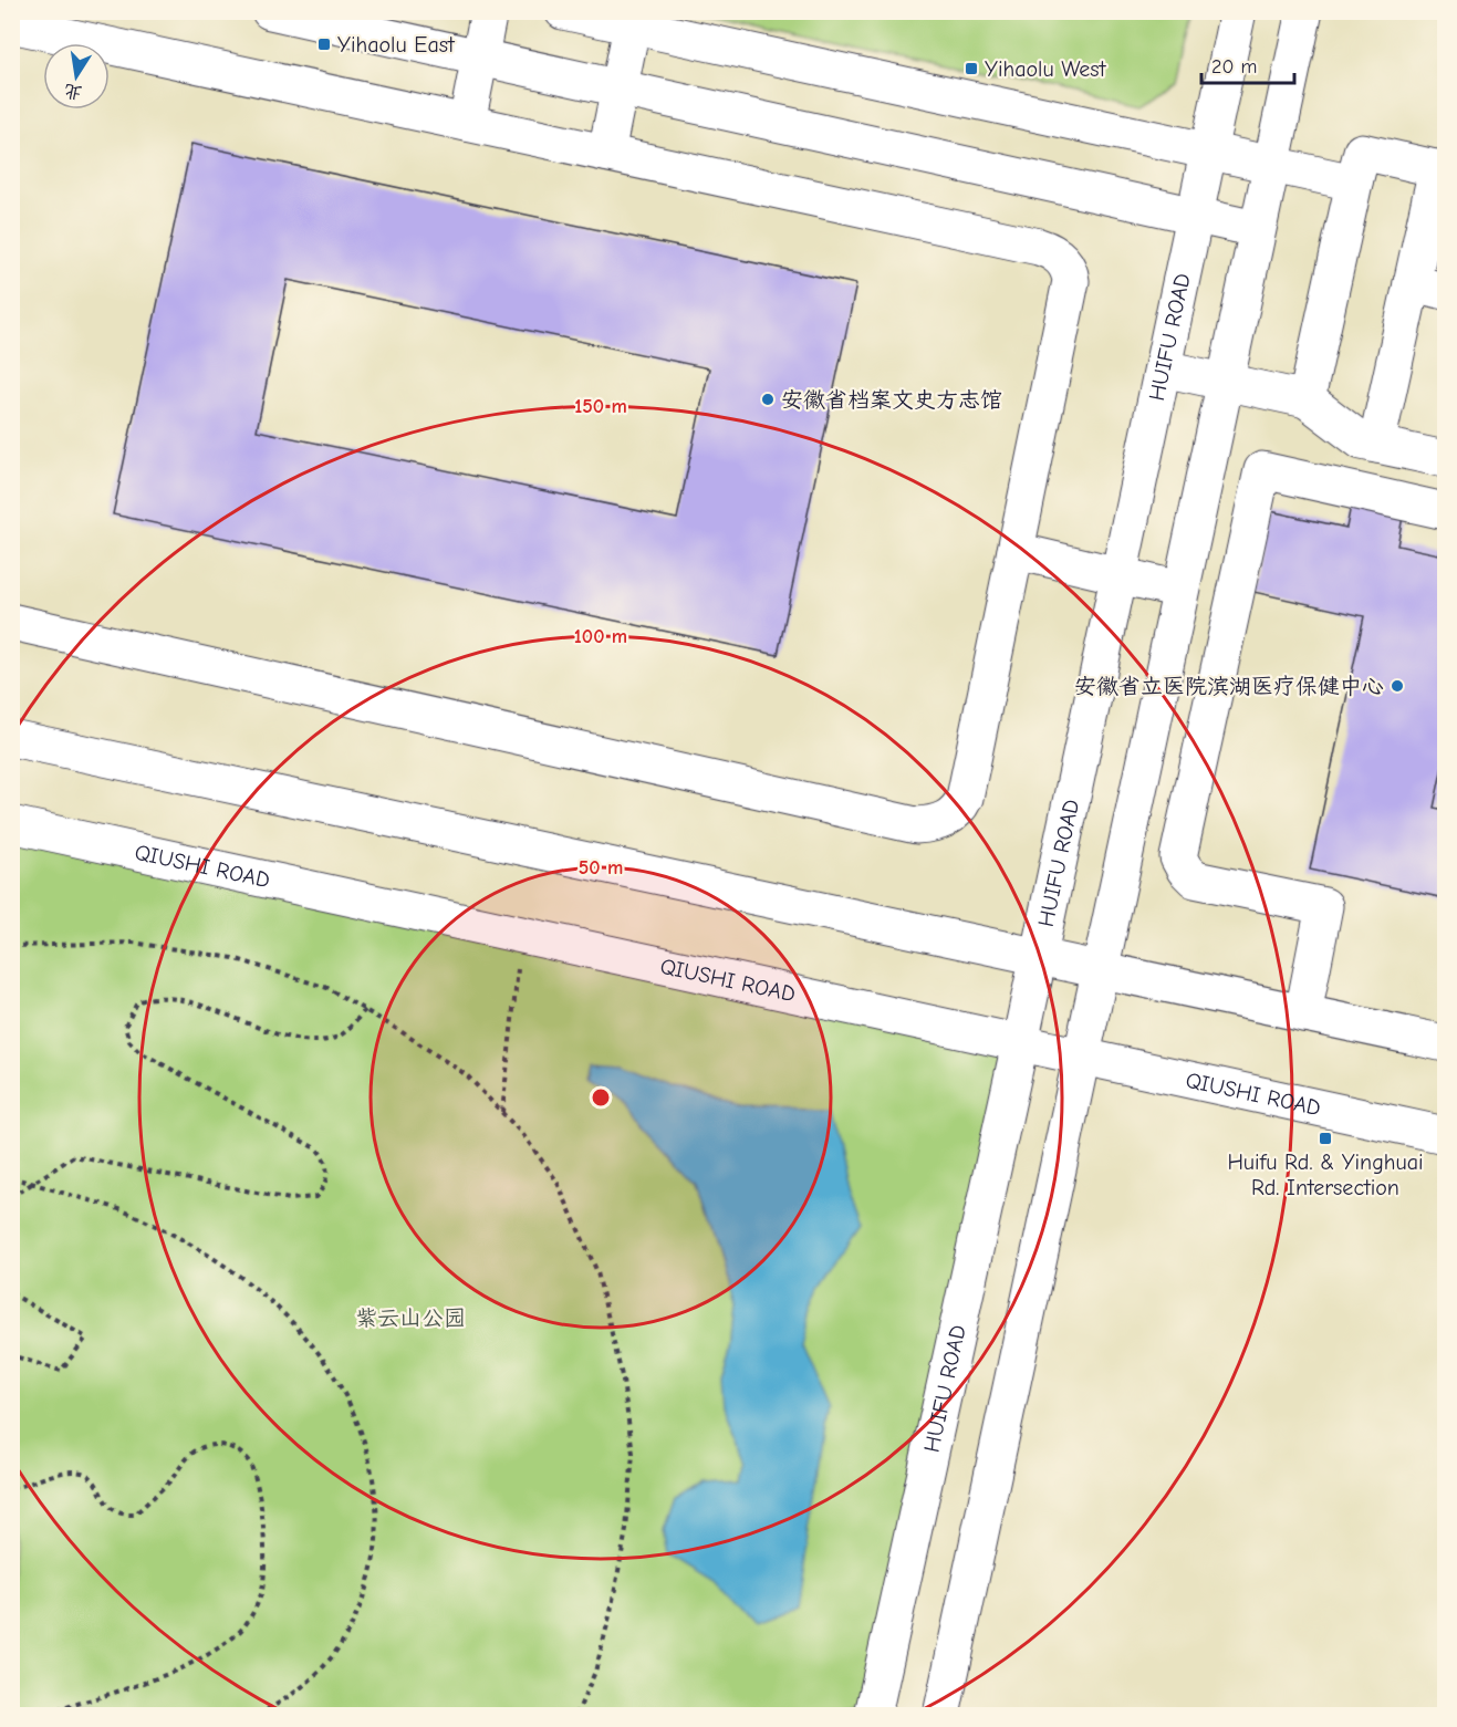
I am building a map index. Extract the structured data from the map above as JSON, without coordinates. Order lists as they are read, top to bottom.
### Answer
{
  "streets": {
    "street": ["HUIFU ROAD", "QIUSHI ROAD"]
  },
  "crossings": [
    ["HUIFU ROAD", "QIUSHI ROAD"]
  ],
  "parks": ["紫云山公园"],
  "places": {
    "transit": ["Yihaolu East", "Yihaolu West", "Huifu Rd. & Yinghuai Rd. Intersection"],
    "other": ["安徽省档案文史方志馆", "安徽省立医院滨湖医疗保健中心"]
  },
  "scale_bar": "20 m",
  "north": "bottom",
  "rings": ["150 m", "100 m", "50 m"]
}
